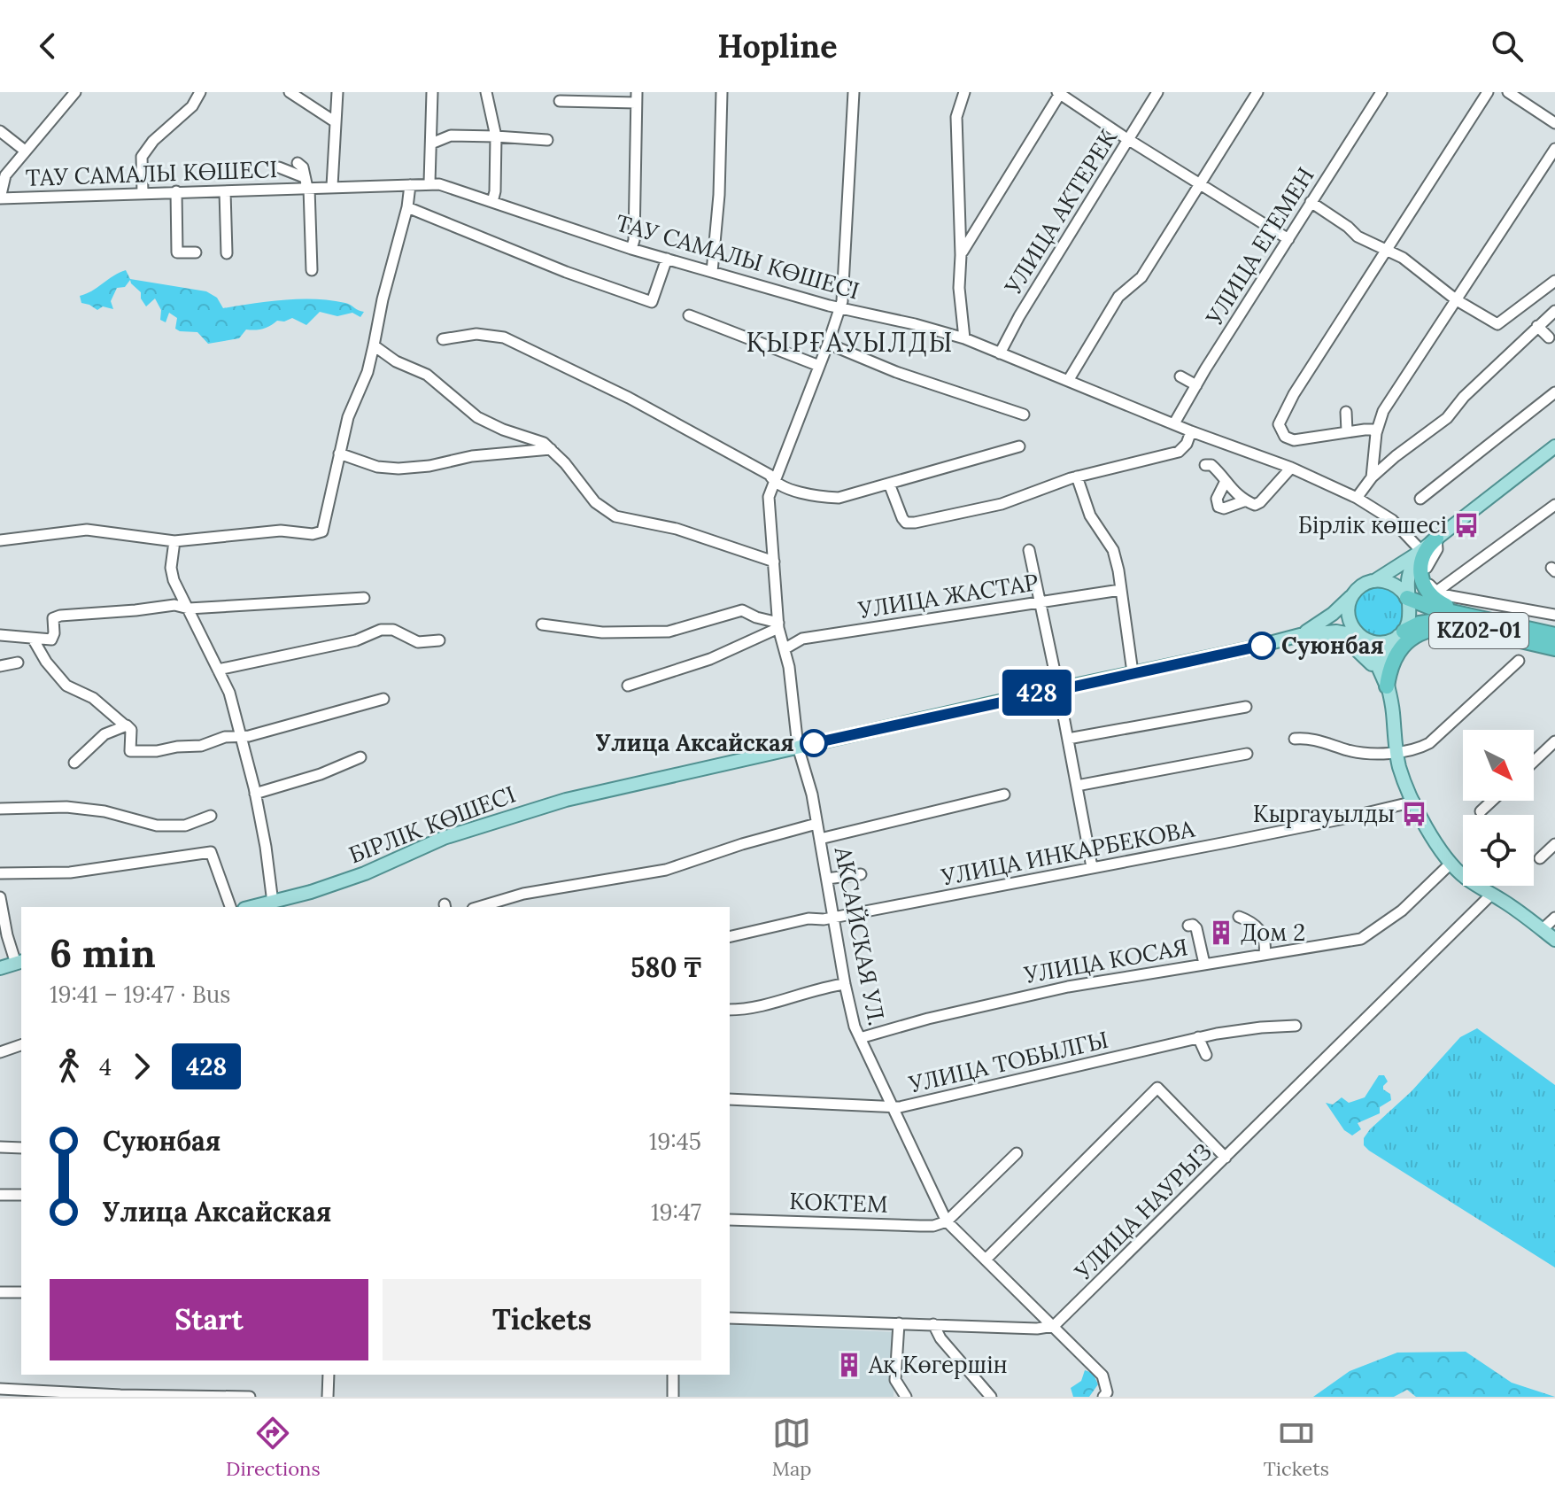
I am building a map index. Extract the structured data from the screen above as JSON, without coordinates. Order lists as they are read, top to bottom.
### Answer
{
  "streets": {
    "highway": ["KZ02-01"],
    "main road": ["БІРЛІК КӨШЕСІ"],
    "street": [
      "ТАУ САМАЛЫ КӨШЕСІ",
      "УЛИЦА АКТЕРЕК",
      "УЛИЦА ЕГЕМЕН",
      "УЛИЦА ЖАСТАР",
      "УЛИЦА ИНКАРБЕКОВА",
      "АКСАЙСКАЯ УЛ.",
      "УЛИЦА КОСАЯ",
      "УЛИЦА ТОБЫЛГЫ",
      "КОКТЕМ",
      "УЛИЦА НАУРЫЗ"
    ]
  },
  "crossings": [
    ["ТАУ САМАЛЫ КӨШЕСІ", "УЛИЦА АКТЕРЕК"],
    ["ТАУ САМАЛЫ КӨШЕСІ", "УЛИЦА ЕГЕМЕН"],
    ["ТАУ САМАЛЫ КӨШЕСІ", "АКСАЙСКАЯ УЛ."],
    ["УЛИЦА ЖАСТАР", "АКСАЙСКАЯ УЛ."],
    ["БІРЛІК КӨШЕСІ", "АКСАЙСКАЯ УЛ."],
    ["УЛИЦА ИНКАРБЕКОВА", "АКСАЙСКАЯ УЛ."],
    ["АКСАЙСКАЯ УЛ.", "УЛИЦА КОСАЯ"],
    ["АКСАЙСКАЯ УЛ.", "УЛИЦА ТОБЫЛГЫ"],
    ["АКСАЙСКАЯ УЛ.", "КОКТЕМ"],
    ["АКСАЙСКАЯ УЛ.", "УЛИЦА НАУРЫЗ"]
  ],
  "districts": ["ҚЫРҒАУЫЛДЫ"],
  "places": {
    "bus stop": ["Бірлік көшесі", "Кыргауылды"],
    "other": ["Суюнбая", "Улица Аксайская"],
    "building": ["Дом 2", "Ақ Көгершін"]
  },
  "lines": ["bus line 428"],
  "north": "bottom right",
  "page": {
    "header": "Hopline",
    "on_map": "428",
    "heading": ["6 min", "19:41 – 19:47 · Bus", "580 ₸"],
    "legs": ["4", "428"],
    "list": [
      {
        "name": "Суюнбая",
        "value": "19:45"
      },
      {
        "name": "Улица Аксайская",
        "value": "19:47"
      }
    ],
    "buttons": ["Start", "Tickets"],
    "tabs": ["Directions", "Map", "Tickets"]
  }
}
